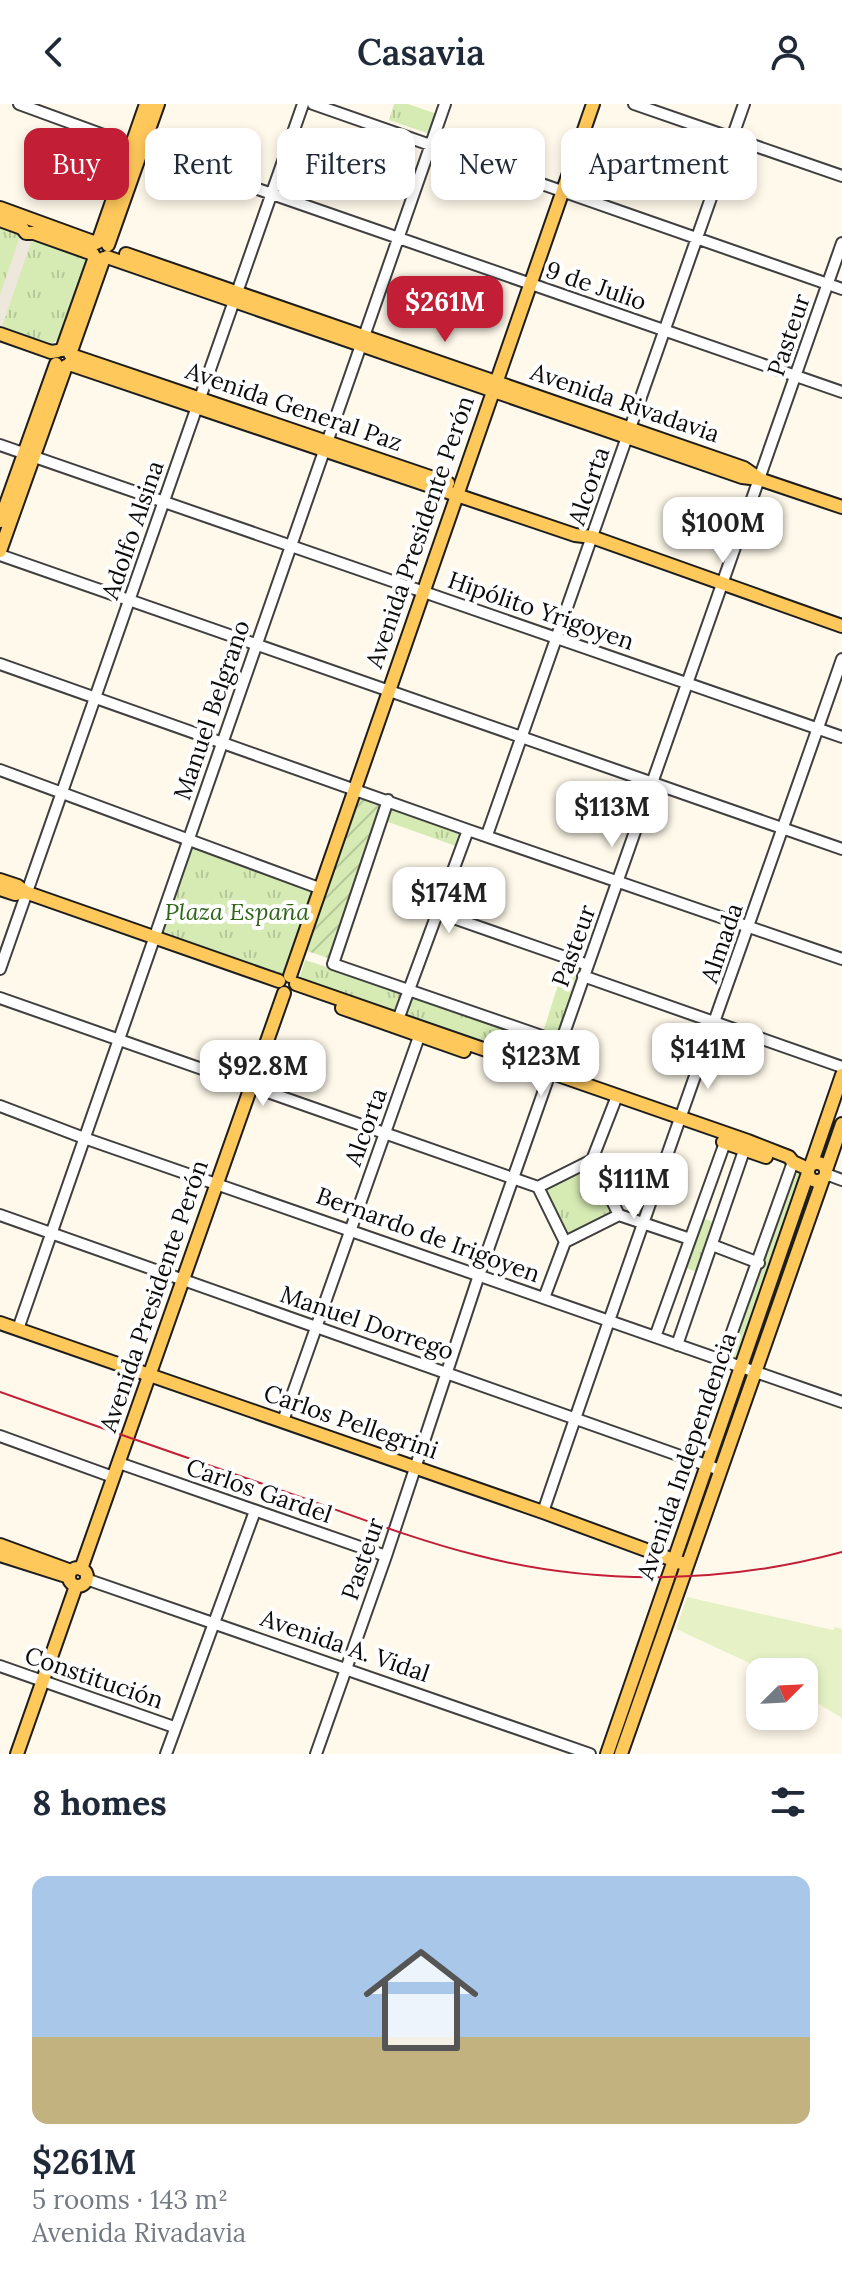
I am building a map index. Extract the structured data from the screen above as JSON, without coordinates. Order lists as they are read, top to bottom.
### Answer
{
  "streets": {
    "main road": [
      "Avenida Rivadavia",
      "Avenida General Paz",
      "Avenida Presidente Perón",
      "Carlos Pellegrini",
      "Avenida Independencia",
      "Avenida A. Vidal"
    ],
    "street": [
      "9 de Julio",
      "Pasteur",
      "Alcorta",
      "Adolfo Alsina",
      "Hipólito Yrigoyen",
      "Manuel Belgrano",
      "Almada",
      "Bernardo de Irigoyen",
      "Manuel Dorrego",
      "Carlos Gardel",
      "Constitución"
    ]
  },
  "crossings": [
    ["9 de Julio", "Pasteur"],
    ["9 de Julio", "Alcorta"],
    ["9 de Julio", "Adolfo Alsina"],
    ["9 de Julio", "Avenida Presidente Perón"],
    ["9 de Julio", "Manuel Belgrano"],
    ["Pasteur", "Avenida Rivadavia"],
    ["Pasteur", "Avenida General Paz"],
    ["Pasteur", "Hipólito Yrigoyen"],
    ["Pasteur", "Bernardo de Irigoyen"],
    ["Pasteur", "Manuel Dorrego"],
    ["Pasteur", "Carlos Pellegrini"],
    ["Pasteur", "Carlos Gardel"],
    ["Pasteur", "Avenida A. Vidal"],
    ["Avenida Rivadavia", "Alcorta"],
    ["Avenida Rivadavia", "Adolfo Alsina"],
    ["Avenida Rivadavia", "Avenida Presidente Perón"],
    ["Avenida Rivadavia", "Manuel Belgrano"],
    ["Avenida General Paz", "Alcorta"],
    ["Avenida General Paz", "Adolfo Alsina"],
    ["Avenida General Paz", "Avenida Presidente Perón"],
    ["Avenida General Paz", "Manuel Belgrano"],
    ["Alcorta", "Hipólito Yrigoyen"],
    ["Alcorta", "Bernardo de Irigoyen"],
    ["Alcorta", "Manuel Dorrego"],
    ["Alcorta", "Carlos Pellegrini"],
    ["Adolfo Alsina", "Hipólito Yrigoyen"],
    ["Avenida Presidente Perón", "Hipólito Yrigoyen"],
    ["Avenida Presidente Perón", "Bernardo de Irigoyen"],
    ["Avenida Presidente Perón", "Manuel Dorrego"],
    ["Avenida Presidente Perón", "Carlos Pellegrini"],
    ["Avenida Presidente Perón", "Carlos Gardel"],
    ["Avenida Presidente Perón", "Avenida A. Vidal"],
    ["Avenida Presidente Perón", "Constitución"],
    ["Hipólito Yrigoyen", "Manuel Belgrano"],
    ["Hipólito Yrigoyen", "Almada"],
    ["Manuel Belgrano", "Bernardo de Irigoyen"],
    ["Manuel Belgrano", "Manuel Dorrego"],
    ["Manuel Belgrano", "Carlos Pellegrini"],
    ["Almada", "Bernardo de Irigoyen"],
    ["Almada", "Manuel Dorrego"],
    ["Almada", "Carlos Pellegrini"],
    ["Bernardo de Irigoyen", "Avenida Independencia"],
    ["Manuel Dorrego", "Avenida Independencia"],
    ["Carlos Pellegrini", "Avenida Independencia"]
  ],
  "parks": ["Plaza España"],
  "north": "top right",
  "page": {
    "header": "Casavia",
    "chip": [
      "Buy",
      "Rent",
      "Filters",
      "New",
      "Apartment"
    ],
    "price": [
      "$261M",
      "$100M",
      "$113M",
      "$174M",
      "$141M",
      "$123M",
      "$92.8M",
      "$111M"
    ],
    "heading": "8 homes",
    "list": [
      {
        "name": "$261M",
        "note": "5 rooms · 143 m² · Avenida Rivadavia"
      }
    ]
  }
}
